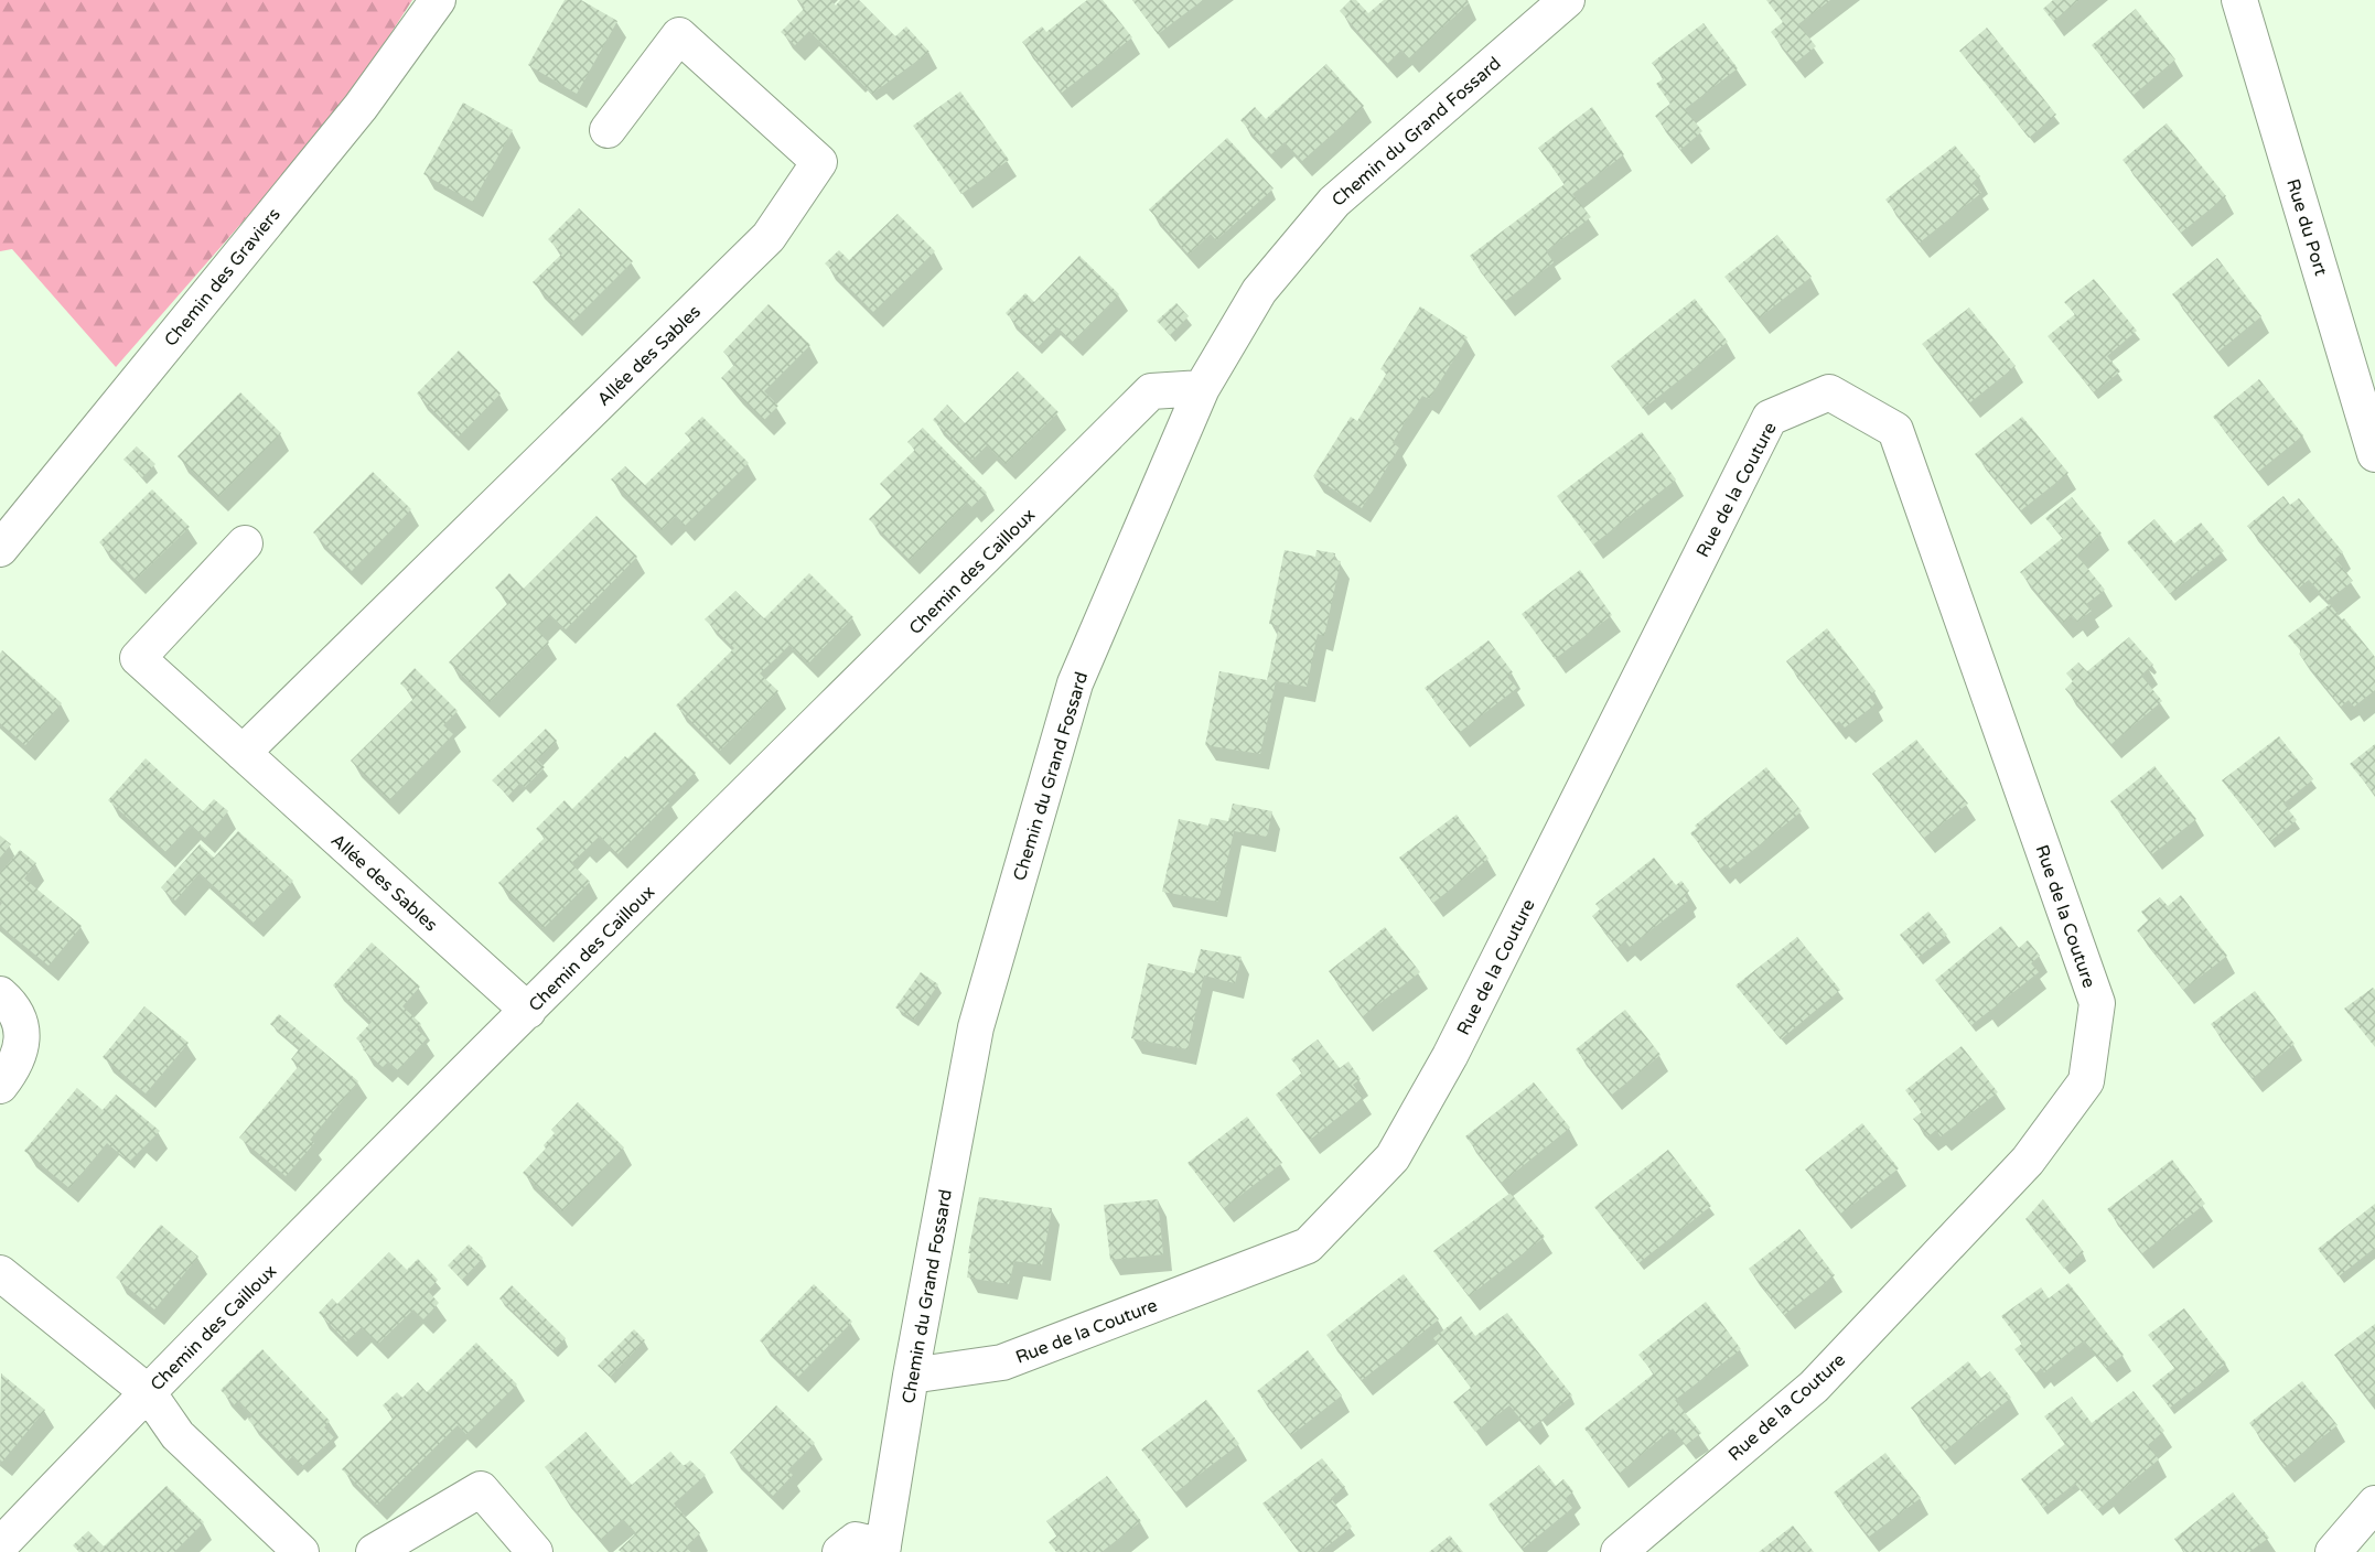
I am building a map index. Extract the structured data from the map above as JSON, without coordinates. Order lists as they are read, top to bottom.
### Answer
{
  "streets": {
    "street": [
      "Chemin du Grand Fossard",
      "Rue du Port",
      "Chemin des Graviers",
      "Allée des Sables",
      "Rue de la Couture",
      "Chemin des Cailloux"
    ]
  },
  "crossings": [
    ["Chemin du Grand Fossard", "Rue de la Couture"],
    ["Chemin du Grand Fossard", "Chemin des Cailloux"],
    ["Allée des Sables", "Chemin des Cailloux"]
  ]
}
